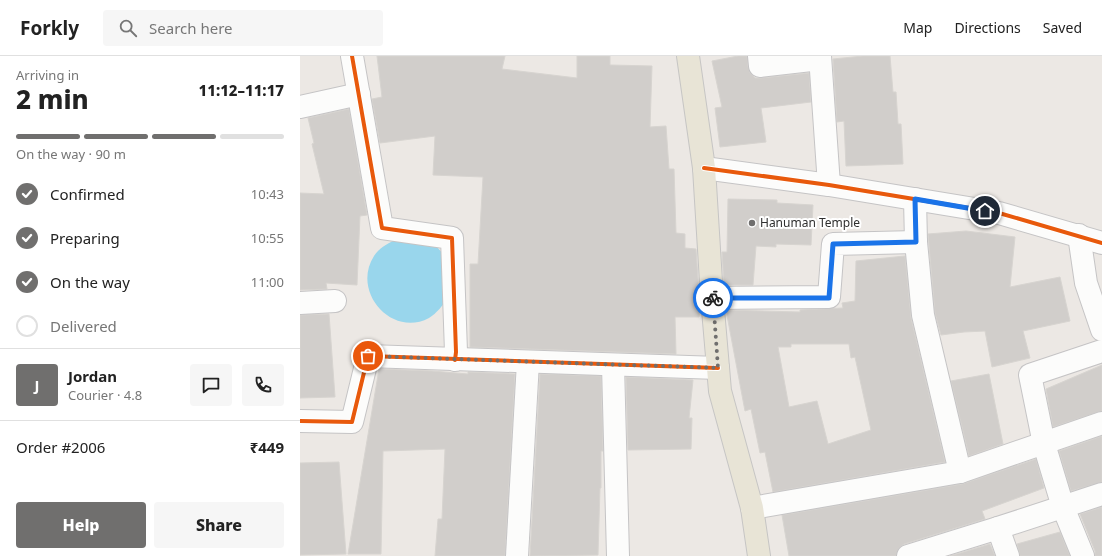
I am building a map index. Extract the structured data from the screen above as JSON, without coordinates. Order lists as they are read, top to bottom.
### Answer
{
  "places": ["Hanuman Temple"],
  "page": {
    "header": "Forkly",
    "search": "Search here",
    "nav": ["Map", "Directions", "Saved"],
    "heading": ["2 min", "Arriving in", "11:12–11:17"],
    "panel": [
      "Jordan",
      "Courier · 4.8",
      "Order #2006",
      "₹449"
    ],
    "bar": "On the way · 90 m",
    "list": [
      ["Confirmed", "10:43"],
      ["Preparing", "10:55"],
      ["On the way", "11:00"],
      "Delivered"
    ],
    "round": "J",
    "buttons": ["Help", "Share"]
  }
}
